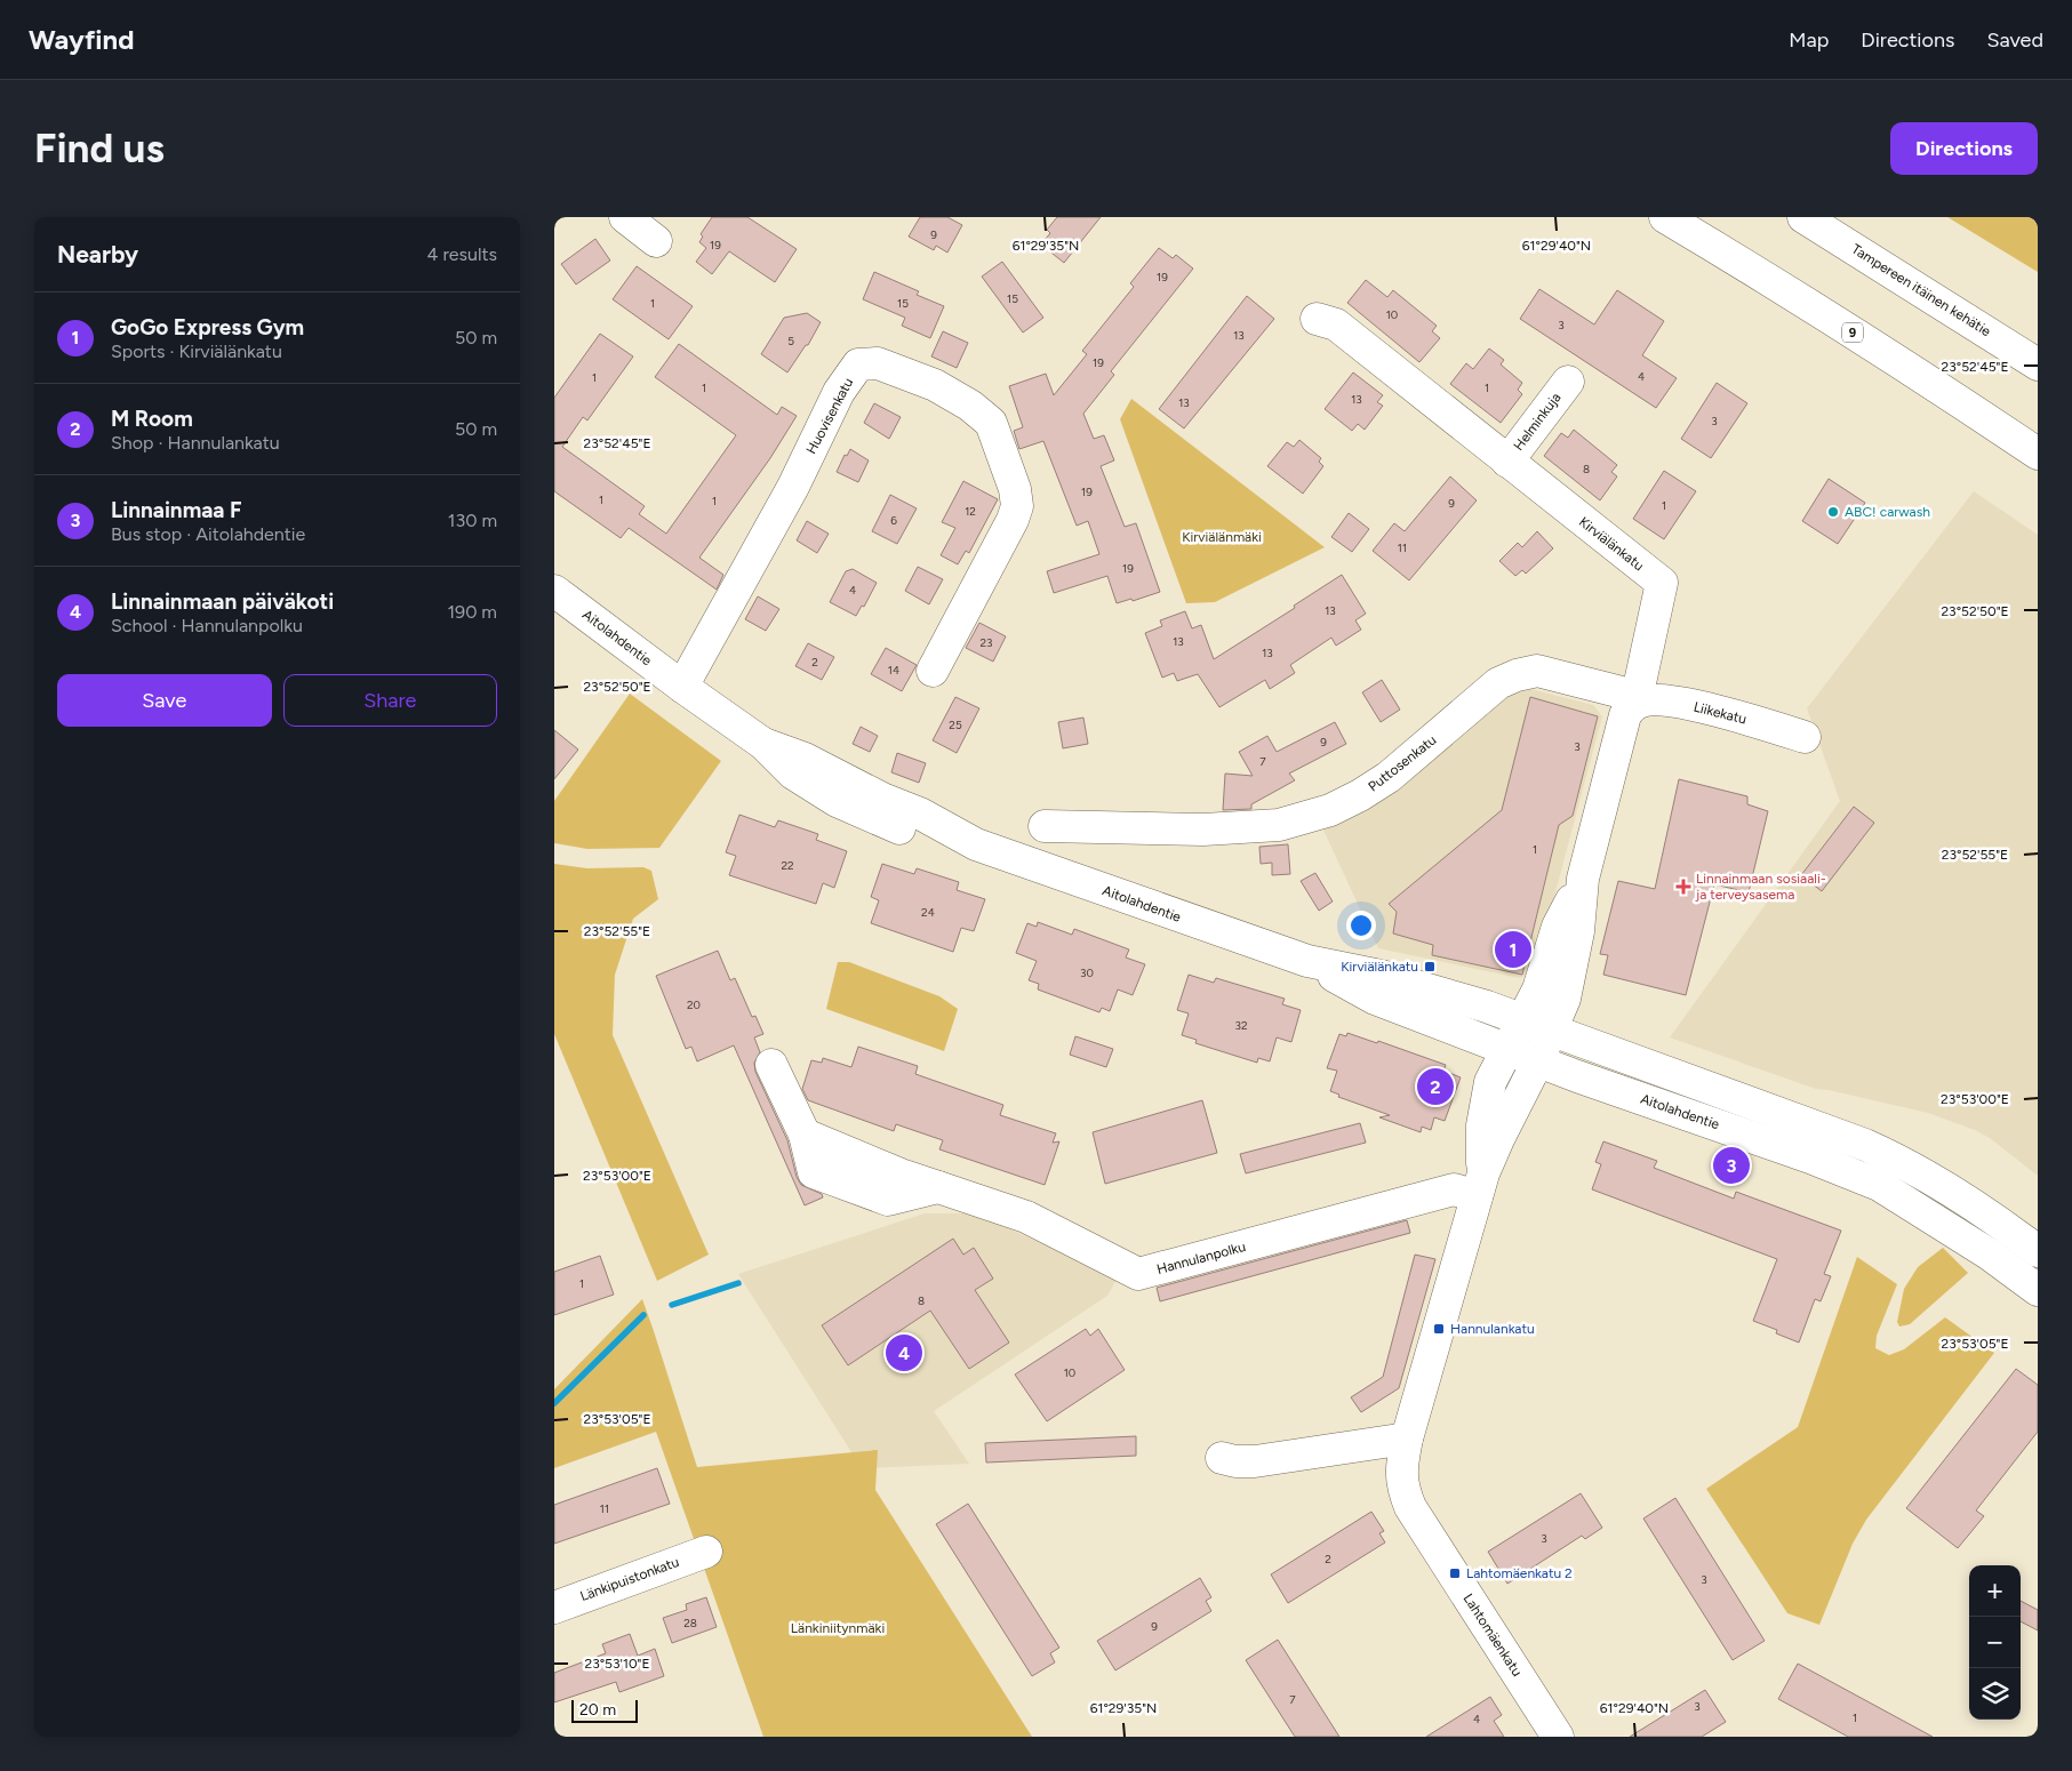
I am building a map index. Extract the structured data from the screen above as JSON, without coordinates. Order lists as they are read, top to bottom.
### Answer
{
  "streets": {
    "main road": [
      "Tampereen itäinen kehätie",
      "9",
      "Huovisenkatu",
      "Helminkuja",
      "Kirviälänkatu",
      "Aitolahdentie",
      "Liikekatu",
      "Puttosenkatu",
      "Hannulanpolku",
      "Länkipuistonkatu",
      "Lahtomäenkatu"
    ]
  },
  "crossings": [
    ["Huovisenkatu", "Aitolahdentie"],
    ["Helminkuja", "Kirviälänkatu"],
    ["Kirviälänkatu", "Aitolahdentie"],
    ["Kirviälänkatu", "Liikekatu"],
    ["Kirviälänkatu", "Puttosenkatu"],
    ["Liikekatu", "Puttosenkatu"]
  ],
  "parks": ["Kirviälänmäki", "Länkiniitynmäki"],
  "places": {
    "other": ["ABC! carwash"],
    "health": ["Linnainmaan sosiaali- ja terveysasema"],
    "transit": ["Kirviälänkatu", "Hannulankatu", "Lahtomäenkatu 2"]
  },
  "house_numbers": [
    "9",
    "19",
    "19",
    "15",
    "1",
    "15",
    "10",
    "3",
    "13",
    "5",
    "19",
    "4",
    "1",
    "1",
    "1",
    "13",
    "13",
    "3",
    "8",
    "19",
    "1",
    "1",
    "9",
    "1",
    "12",
    "6",
    "11",
    "19",
    "4",
    "13",
    "13",
    "23",
    "13",
    "2",
    "14",
    "25",
    "9",
    "3",
    "7",
    "1",
    "22",
    "24",
    "30",
    "20",
    "32",
    "1",
    "8",
    "10",
    "11",
    "3",
    "2",
    "3",
    "28",
    "9",
    "7",
    "3",
    "1",
    "4"
  ],
  "scale_bar": "20 m",
  "page": {
    "header": "Wayfind",
    "nav": ["Map", "Directions", "Saved"],
    "buttons": [
      "Directions",
      ["Save", "Share"]
    ],
    "title": "Find us",
    "heading": ["Nearby", "4 results"],
    "list": [
      {
        "mark": "1",
        "name": "GoGo Express Gym",
        "note": "Sports · Kirviälänkatu",
        "value": "50 m"
      },
      {
        "mark": "2",
        "name": "M Room",
        "note": "Shop · Hannulankatu",
        "value": "50 m"
      },
      {
        "mark": "3",
        "name": "Linnainmaa F",
        "note": "Bus stop · Aitolahdentie",
        "value": "130 m"
      },
      {
        "mark": "4",
        "name": "Linnainmaan päiväkoti",
        "note": "School · Hannulanpolku",
        "value": "190 m"
      }
    ],
    "pins": [
      "1",
      "2",
      "3",
      "4"
    ],
    "map_buttons": ["+", "−"],
    "scale": "20 m"
  },
  "coordinates": [
    "61°29'35\"N",
    "61°29'40\"N",
    "23°52'45\"E",
    "23°52'50\"E",
    "23°52'55\"E",
    "23°53'00\"E",
    "23°53'05\"E",
    "23°53'10\"E"
  ]
}
